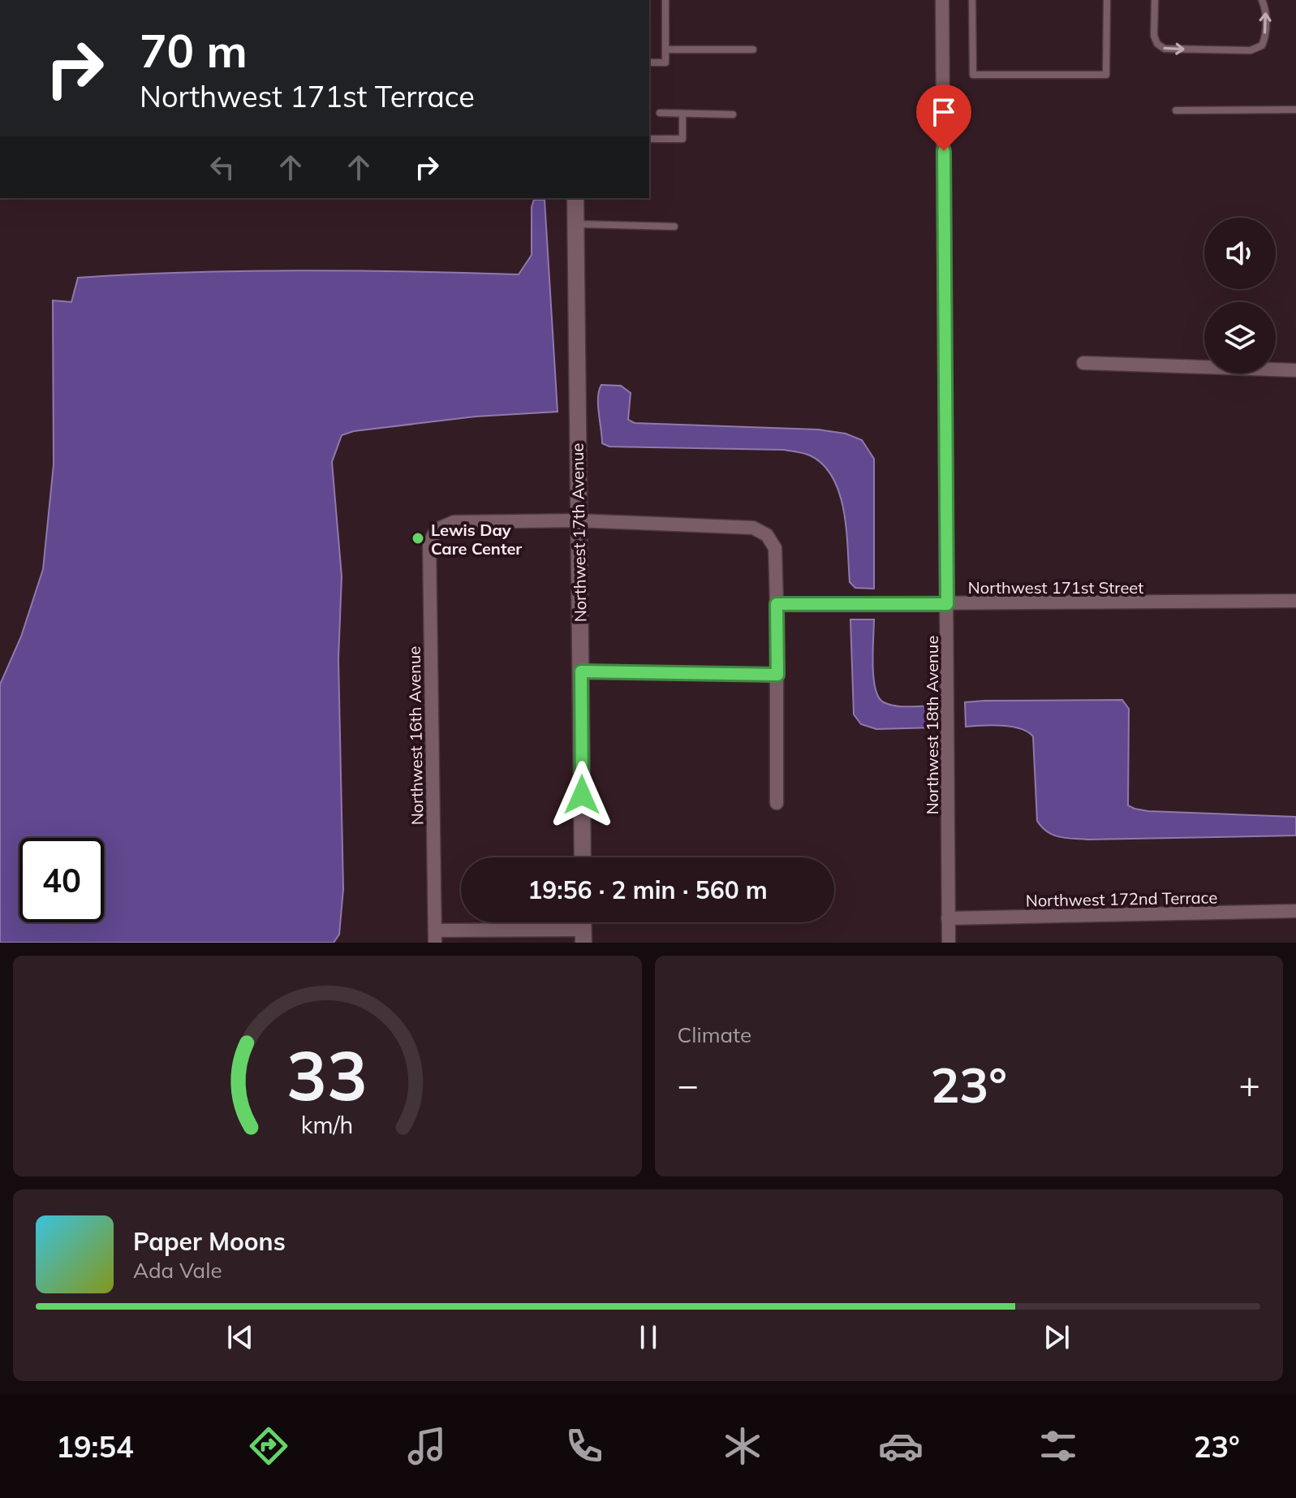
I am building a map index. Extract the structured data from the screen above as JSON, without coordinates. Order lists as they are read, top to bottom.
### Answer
{
  "streets": {
    "street": [
      "Northwest 17th Avenue",
      "Northwest 171st Street",
      "Northwest 18th Avenue",
      "Northwest 16th Avenue",
      "Northwest 172nd Terrace"
    ]
  },
  "crossings": [
    ["Northwest 17th Avenue", "Northwest 16th Avenue"],
    ["Northwest 171st Street", "Northwest 18th Avenue"],
    ["Northwest 18th Avenue", "Northwest 172nd Terrace"]
  ],
  "places": ["Lewis Day Care Center"],
  "page": {
    "turn": ["70 m", "Northwest 171st Terrace"],
    "limit": "40",
    "trip": "19:56 · 2 min · 560 m",
    "tile": "Climate",
    "heat": ["−", "23°", "+"],
    "song": ["Paper Moons", "Ada Vale"],
    "tabs": ["19:54", "23°"],
    "gauge": ["33", "km/h"]
  }
}
